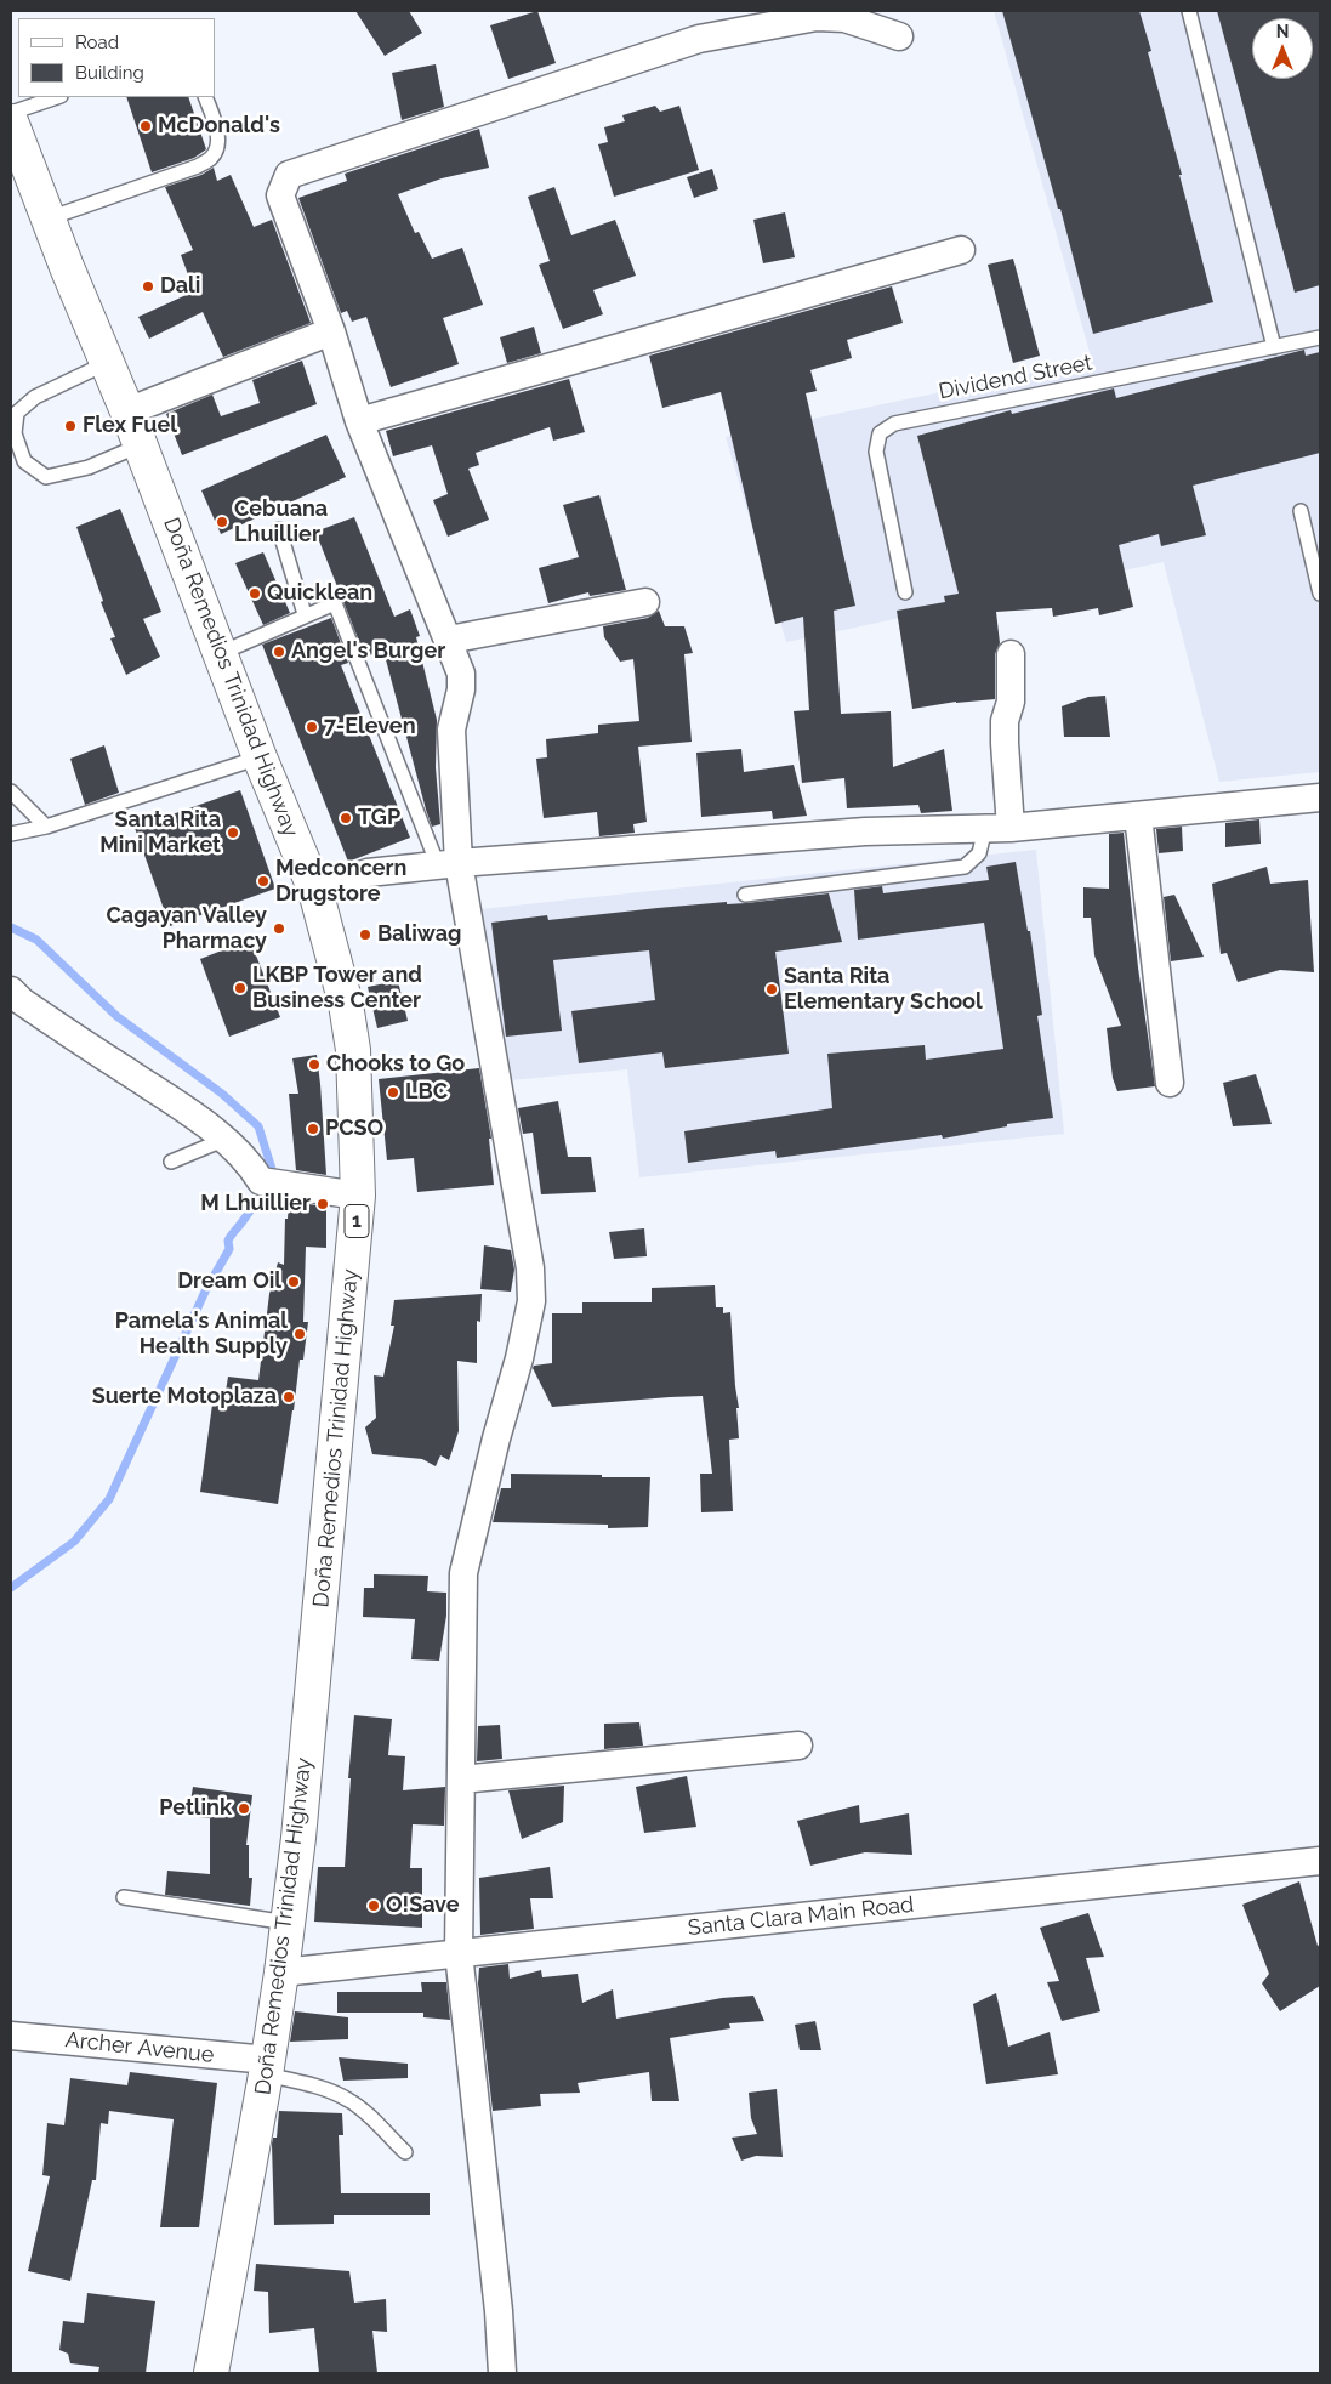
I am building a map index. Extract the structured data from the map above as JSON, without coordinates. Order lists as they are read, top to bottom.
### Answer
{
  "streets": {
    "highway": ["Doña Remedios Trinidad Highway", "1"],
    "street": ["Santa Clara Main Road", "Archer Avenue"],
    "lane": ["Dividend Street"]
  },
  "crossings": [
    ["Doña Remedios Trinidad Highway", "Santa Clara Main Road"],
    ["Doña Remedios Trinidad Highway", "Archer Avenue"]
  ],
  "places": [
    "McDonald's",
    "Dali",
    "Flex Fuel",
    "Cebuana Lhuillier",
    "Quicklean",
    "Angel's Burger",
    "7-Eleven",
    "TGP",
    "Santa Rita Mini Market",
    "Medconcern Drugstore",
    "Cagayan Valley Pharmacy",
    "Baliwag",
    "LKBP Tower and Business Center",
    "Santa Rita Elementary School",
    "Chooks to Go",
    "LBC",
    "PCSO",
    "M Lhuillier",
    "Dream Oil",
    "Pamela's Animal Health Supply",
    "Suerte Motoplaza",
    "Petlink",
    "O!Save"
  ],
  "legend": ["Road", "Building"],
  "north": "top"
}
